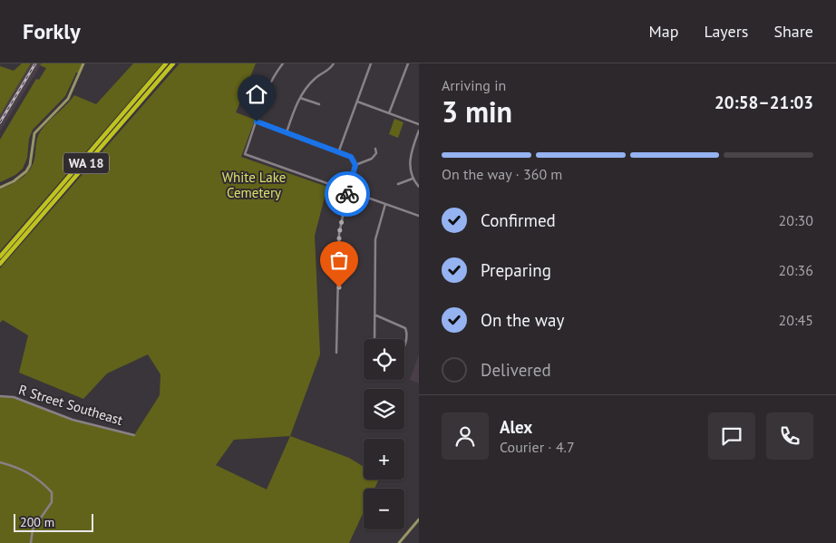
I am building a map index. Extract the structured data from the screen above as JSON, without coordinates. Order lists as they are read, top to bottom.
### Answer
{
  "streets": {
    "highway": ["WA 18"],
    "street": ["R Street Southeast"]
  },
  "parks": ["White Lake Cemetery"],
  "scale_bar": "200 m",
  "page": {
    "header": "Forkly",
    "nav": ["Map", "Layers", "Share"],
    "heading": ["3 min", "Arriving in", "20:58–21:03"],
    "panel": ["Alex", "Courier · 4.7"],
    "bar": "On the way · 360 m",
    "list": [
      ["Confirmed", "20:30"],
      ["Preparing", "20:36"],
      ["On the way", "20:45"],
      "Delivered"
    ],
    "map_buttons": ["+", "−"],
    "scale": "200 m"
  }
}
